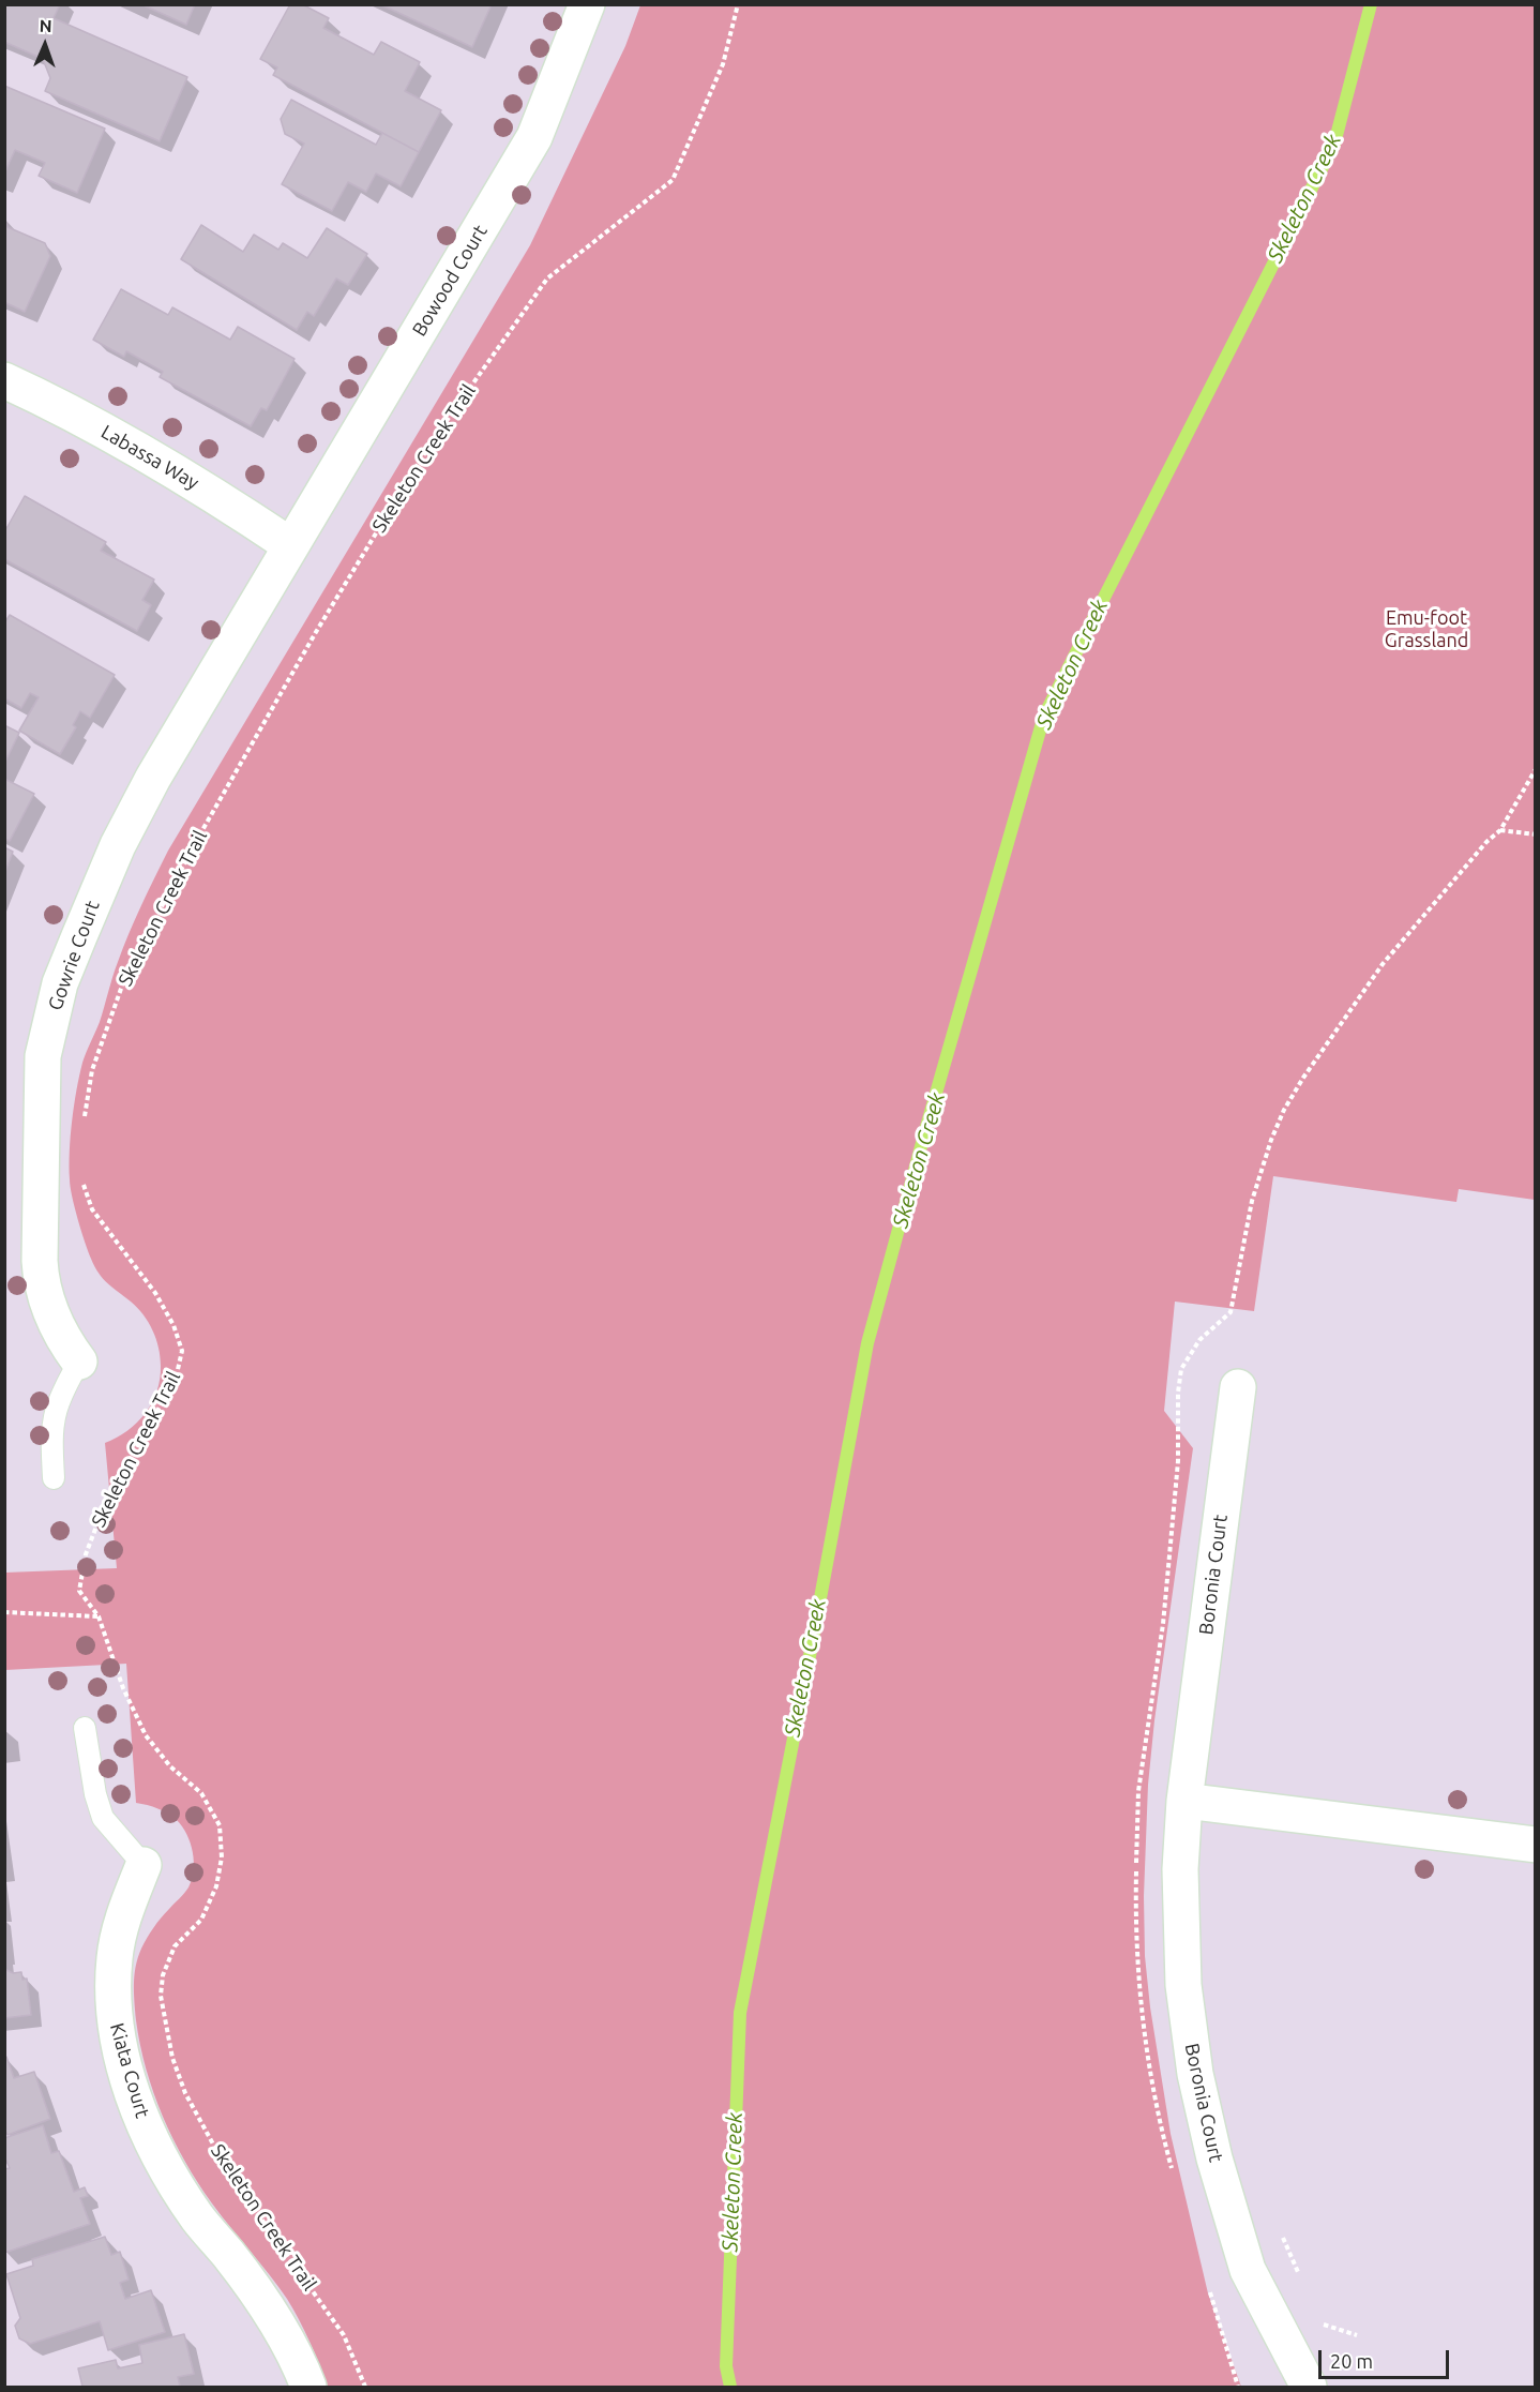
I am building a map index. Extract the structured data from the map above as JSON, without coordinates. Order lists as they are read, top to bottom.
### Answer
{
  "streets": {
    "street": [
      "Bowood Court",
      "Labassa Way",
      "Gowrie Court",
      "Boronia Court",
      "Kiata Court"
    ],
    "path": ["Skeleton Creek Trail"]
  },
  "crossings": [
    ["Bowood Court", "Labassa Way"],
    ["Bowood Court", "Gowrie Court"],
    ["Labassa Way", "Gowrie Court"]
  ],
  "water": ["Skeleton Creek"],
  "parks": ["Emu-foot Grassland"],
  "scale_bar": "20 m",
  "north": "top"
}
